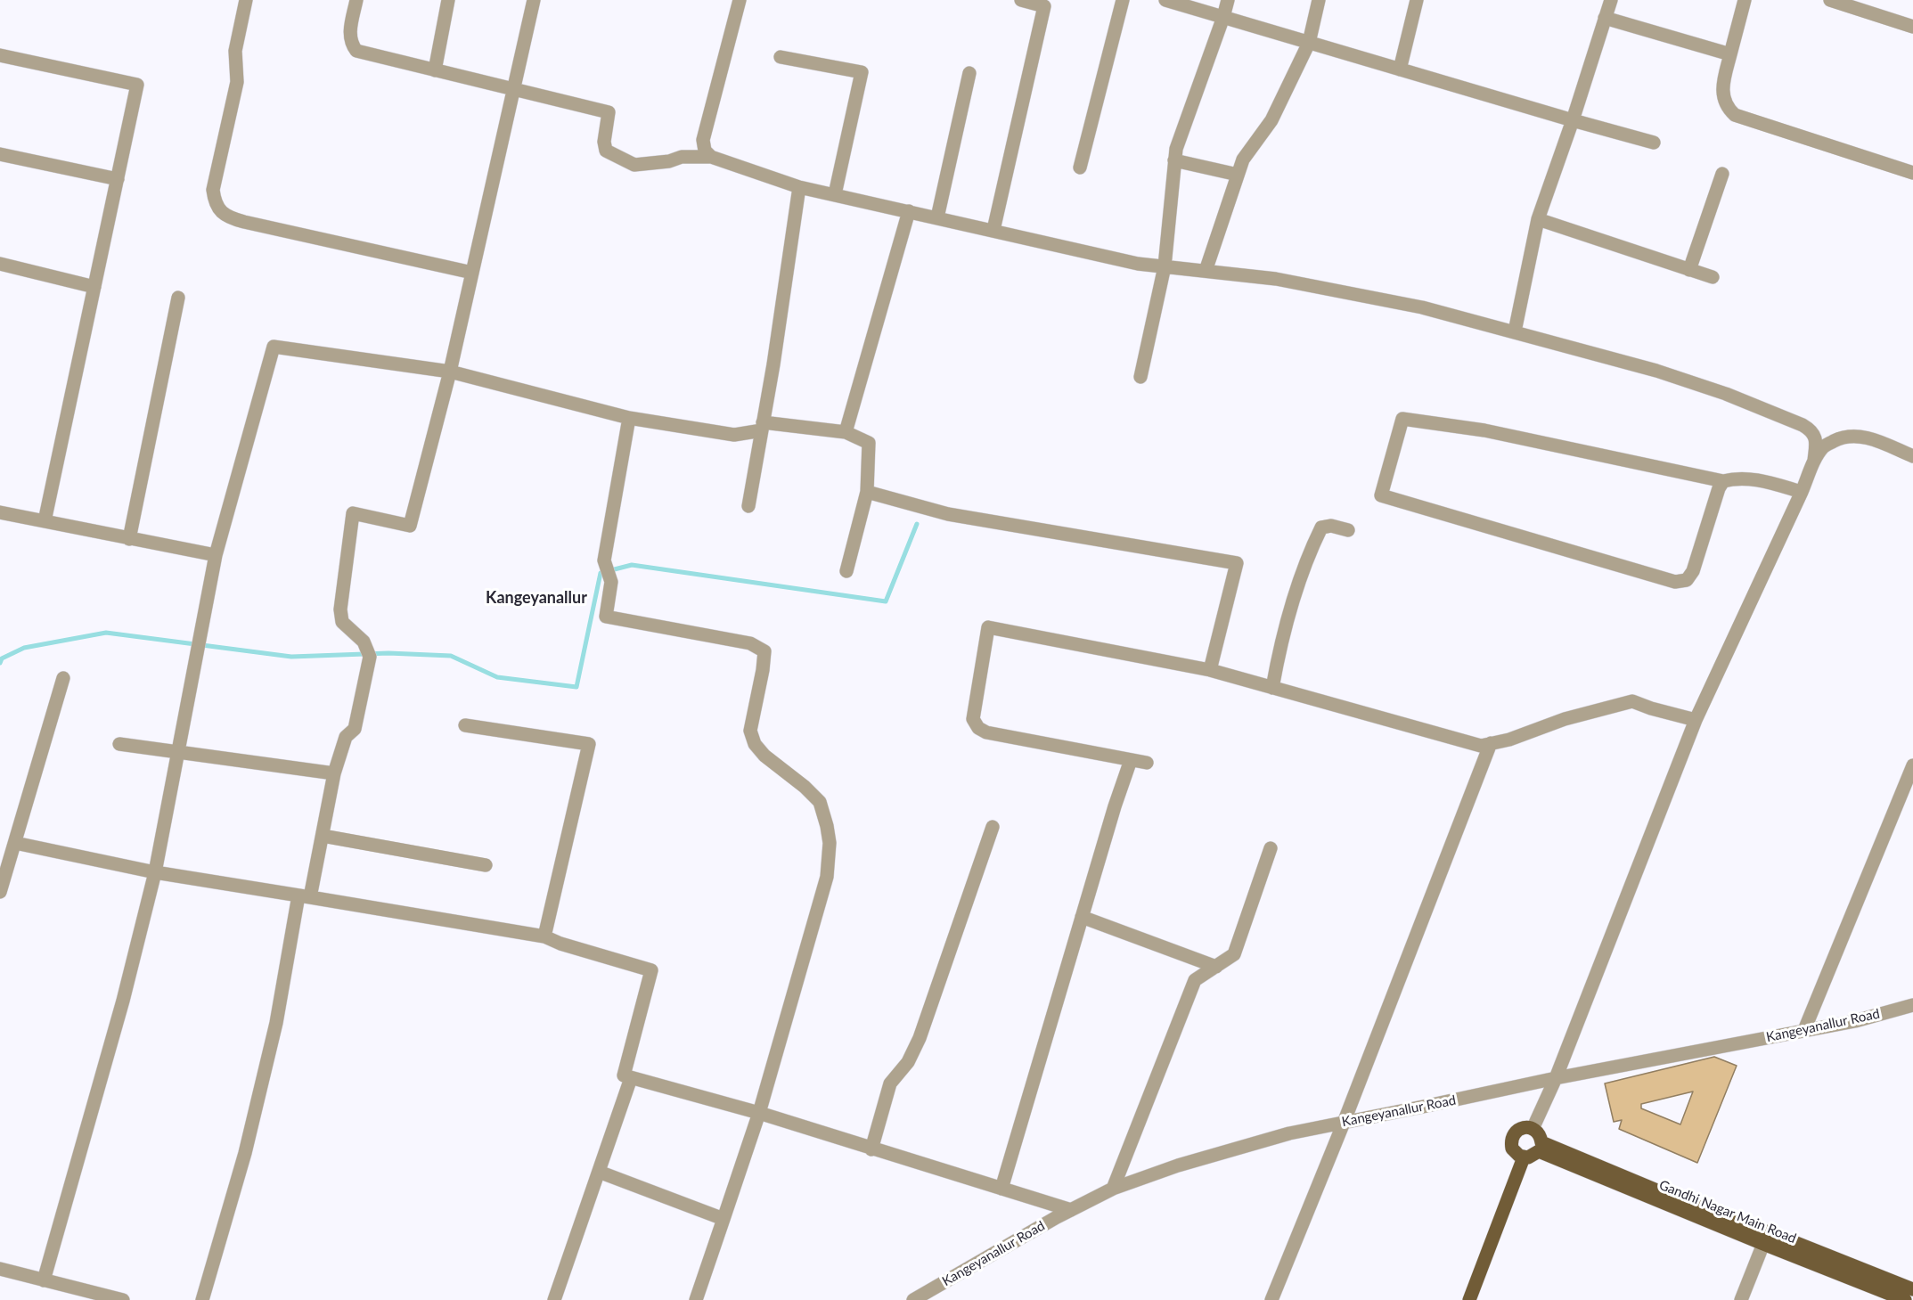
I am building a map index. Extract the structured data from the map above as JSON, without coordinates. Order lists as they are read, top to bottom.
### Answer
{
  "streets": {
    "main road": ["Gandhi Nagar Main Road"],
    "street": ["Kangeyanallur Road"]
  },
  "districts": ["Kangeyanallur"]
}
